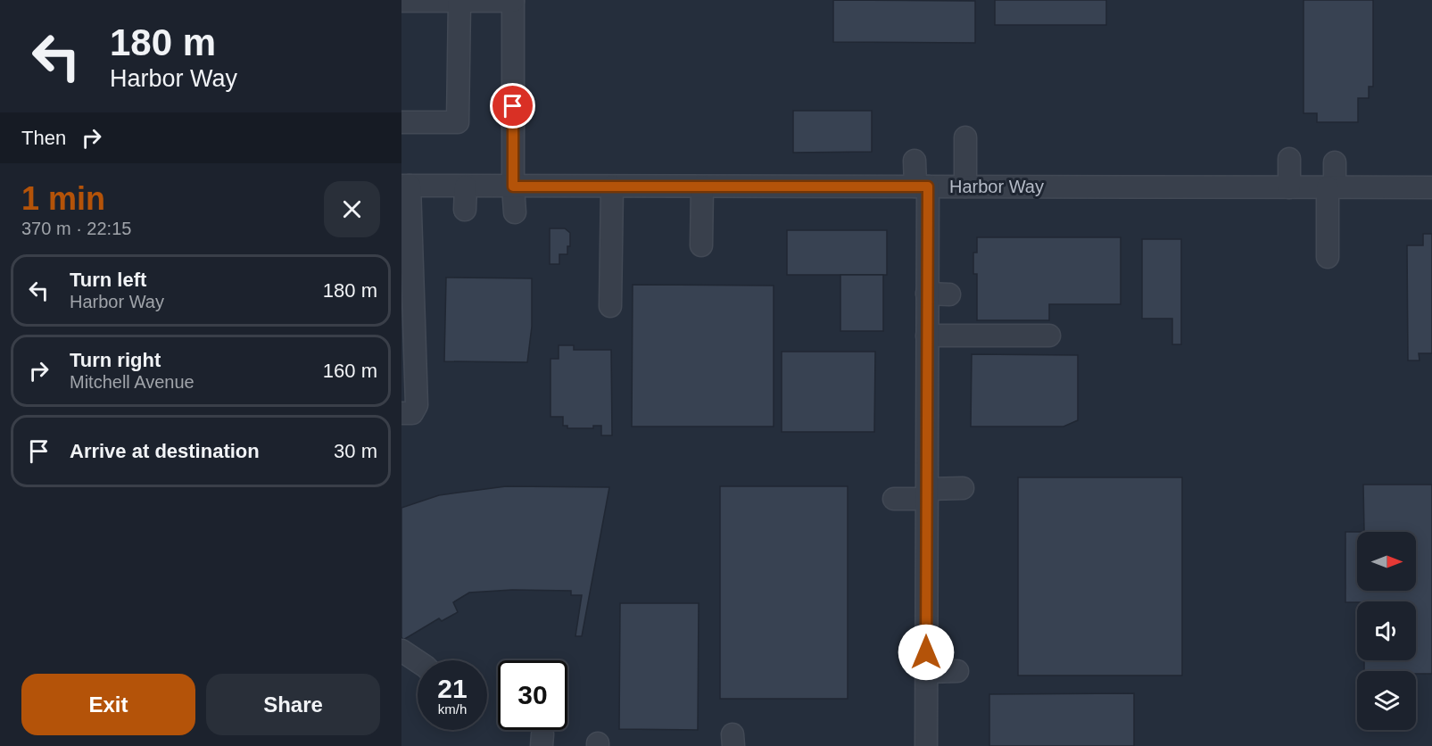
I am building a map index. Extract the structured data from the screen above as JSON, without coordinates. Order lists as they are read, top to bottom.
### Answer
{
  "streets": {
    "street": ["Harbor Way"]
  },
  "north": "right",
  "page": {
    "turn": ["180 m", "Harbor Way"],
    "then": "Then",
    "heading": ["1 min", "370 m · 22:15"],
    "list": [
      {
        "name": "Turn left",
        "note": "Harbor Way",
        "value": "180 m"
      },
      {
        "name": "Turn right",
        "note": "Mitchell Avenue",
        "value": "160 m"
      },
      {
        "name": "Arrive at destination",
        "value": "30 m"
      }
    ],
    "speed": "21 km/h",
    "limit": "30",
    "buttons": ["Exit", "Share"]
  }
}
